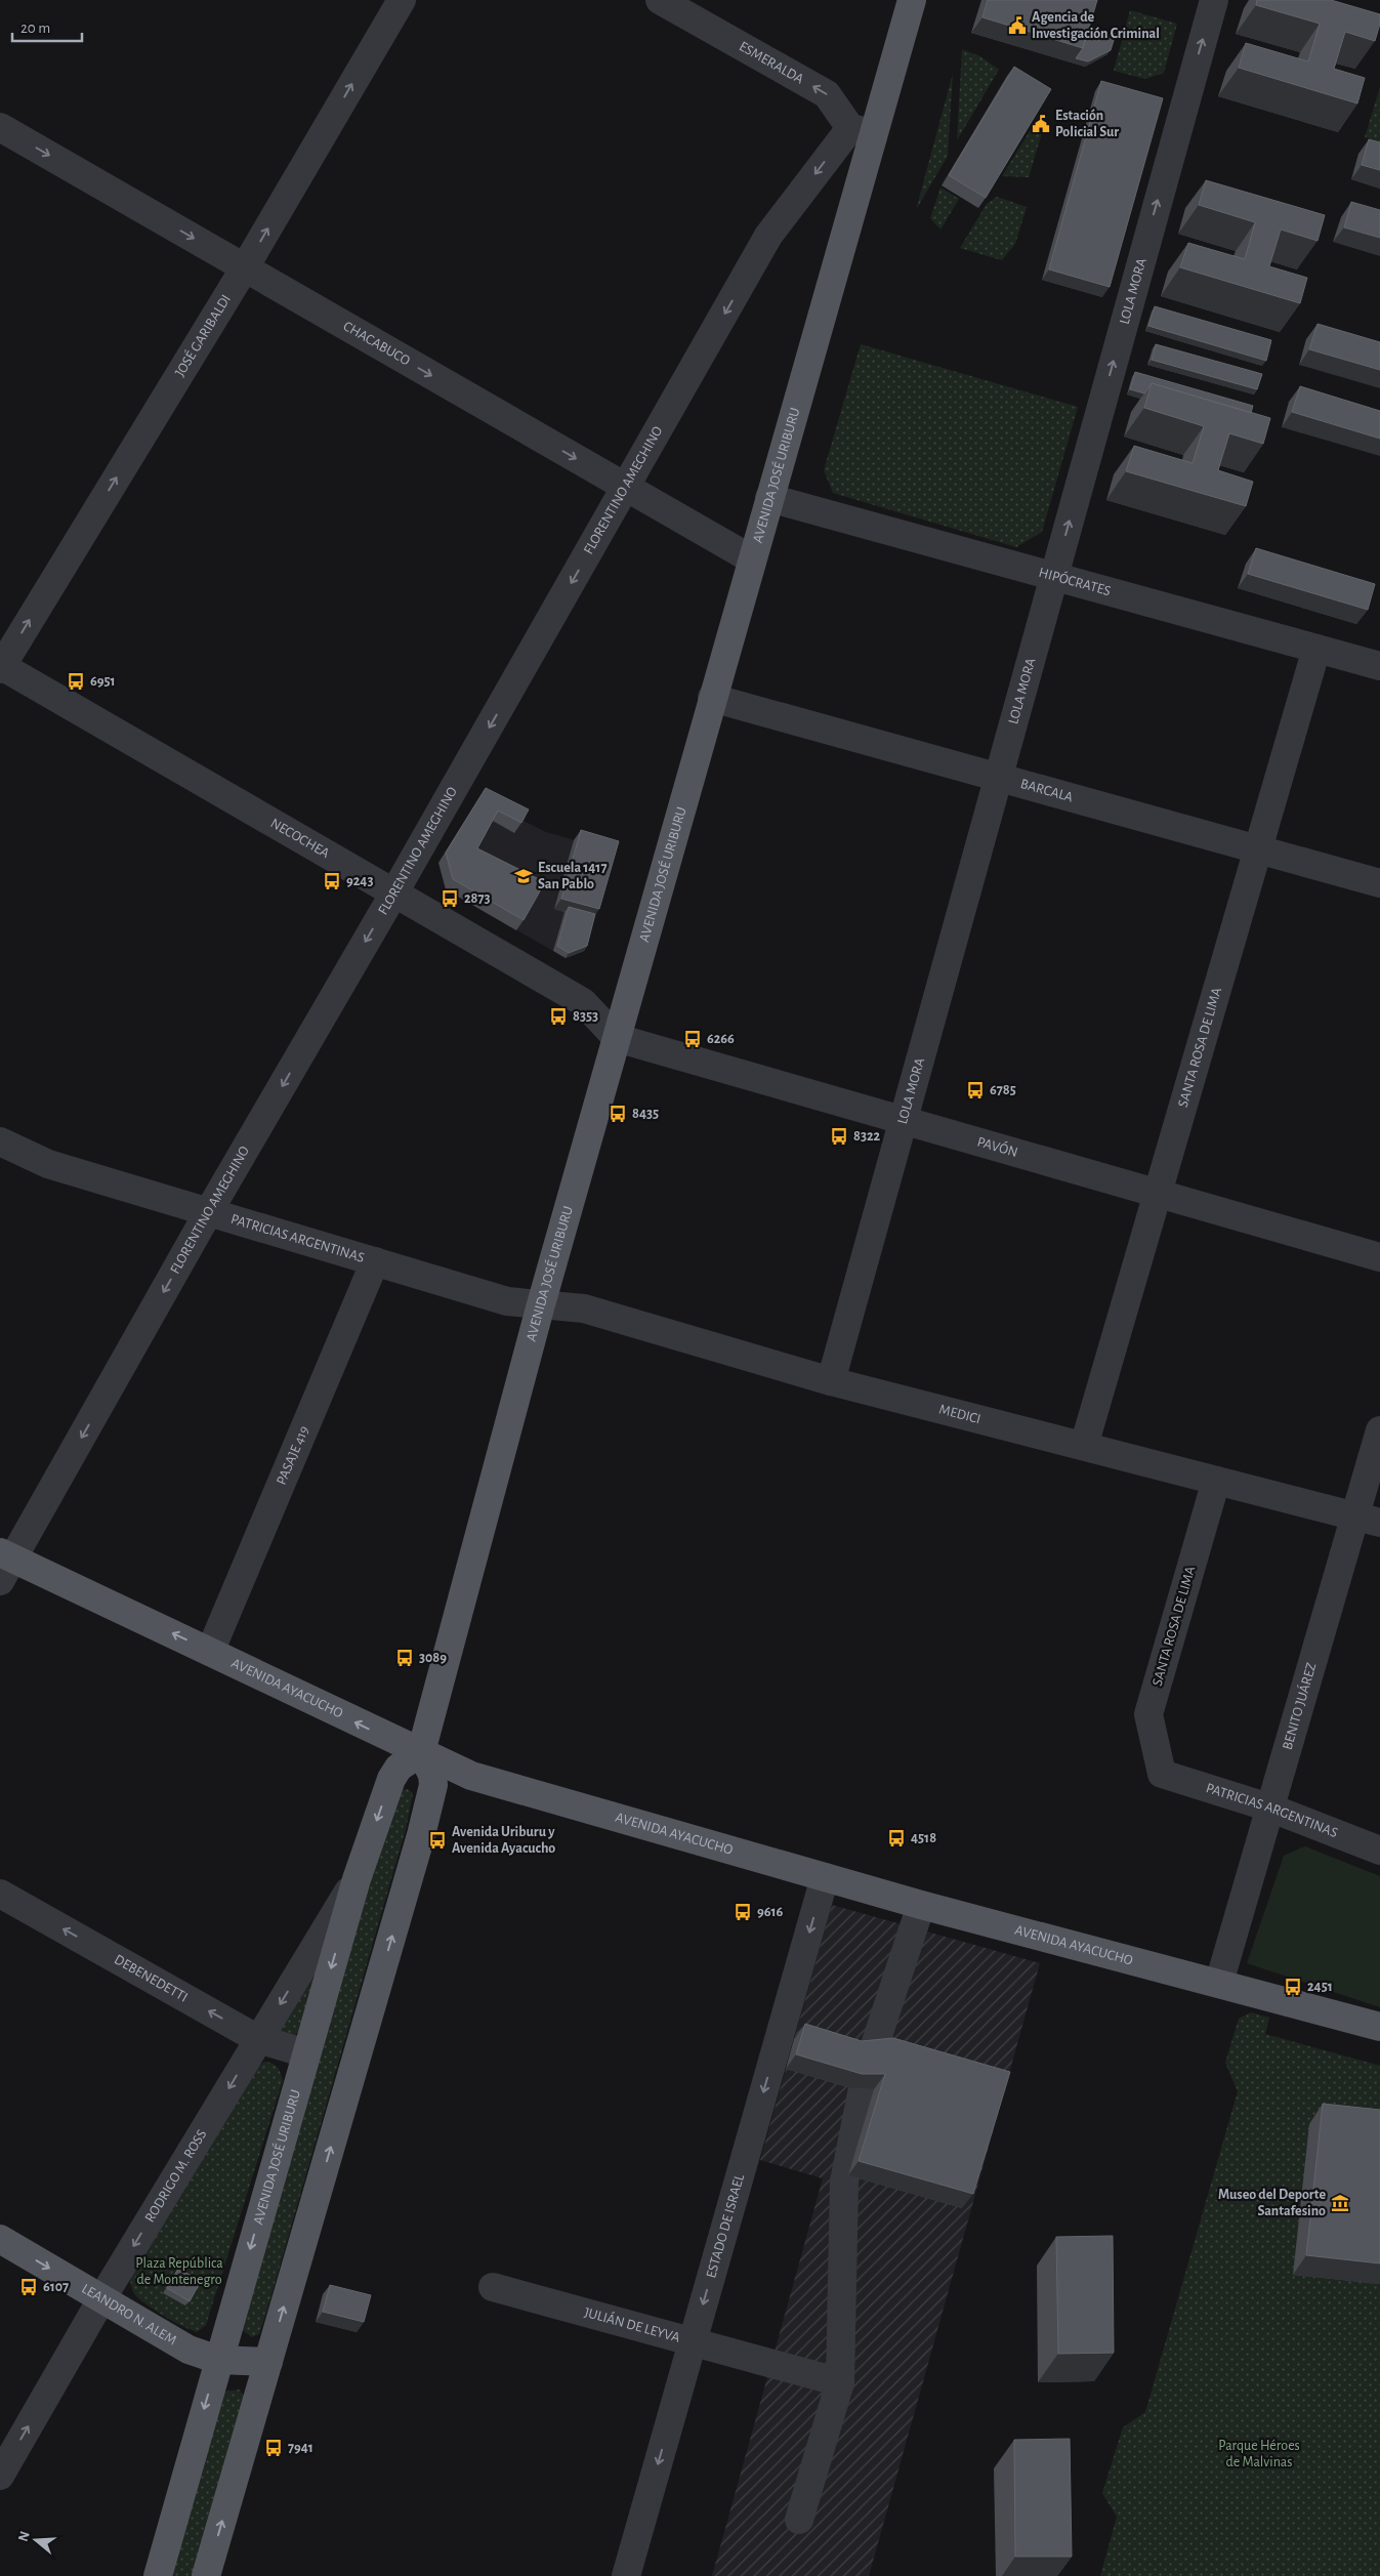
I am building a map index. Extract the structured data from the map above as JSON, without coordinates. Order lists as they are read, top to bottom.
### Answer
{
  "streets": {
    "main road": ["AVENIDA JOSÉ URIBURU", "AVENIDA AYACUCHO", "LEANDRO N. ALEM"],
    "street": [
      "ESMERALDA",
      "LOLA MORA",
      "JOSÉ GARIBALDI",
      "CHACABUCO",
      "FLORENTINO AMEGHINO",
      "HIPÓCRATES",
      "BARCALA",
      "NECOCHEA",
      "SANTA ROSA DE LIMA",
      "PAVÓN",
      "PATRICIAS ARGENTINAS",
      "MEDICI",
      "PASAJE 419",
      "BENITO JUÁREZ",
      "DEBENEDETTI",
      "RODRIGO M. ROSS",
      "ESTADO DE ISRAEL",
      "JULIÁN DE LEYVA"
    ]
  },
  "crossings": [
    ["ESMERALDA", "AVENIDA JOSÉ URIBURU"],
    ["ESMERALDA", "FLORENTINO AMEGHINO"],
    ["LOLA MORA", "HIPÓCRATES"],
    ["LOLA MORA", "BARCALA"],
    ["LOLA MORA", "PAVÓN"],
    ["LOLA MORA", "MEDICI"],
    ["JOSÉ GARIBALDI", "CHACABUCO"],
    ["JOSÉ GARIBALDI", "NECOCHEA"],
    ["CHACABUCO", "AVENIDA JOSÉ URIBURU"],
    ["CHACABUCO", "FLORENTINO AMEGHINO"],
    ["AVENIDA JOSÉ URIBURU", "FLORENTINO AMEGHINO"],
    ["AVENIDA JOSÉ URIBURU", "HIPÓCRATES"],
    ["AVENIDA JOSÉ URIBURU", "BARCALA"],
    ["AVENIDA JOSÉ URIBURU", "NECOCHEA"],
    ["AVENIDA JOSÉ URIBURU", "PAVÓN"],
    ["AVENIDA JOSÉ URIBURU", "PATRICIAS ARGENTINAS"],
    ["AVENIDA JOSÉ URIBURU", "MEDICI"],
    ["AVENIDA JOSÉ URIBURU", "AVENIDA AYACUCHO"],
    ["AVENIDA JOSÉ URIBURU", "DEBENEDETTI"],
    ["AVENIDA JOSÉ URIBURU", "RODRIGO M. ROSS"],
    ["AVENIDA JOSÉ URIBURU", "LEANDRO N. ALEM"],
    ["FLORENTINO AMEGHINO", "NECOCHEA"],
    ["FLORENTINO AMEGHINO", "PATRICIAS ARGENTINAS"],
    ["FLORENTINO AMEGHINO", "AVENIDA AYACUCHO"],
    ["HIPÓCRATES", "SANTA ROSA DE LIMA"],
    ["BARCALA", "SANTA ROSA DE LIMA"],
    ["NECOCHEA", "PAVÓN"],
    ["SANTA ROSA DE LIMA", "PAVÓN"],
    ["SANTA ROSA DE LIMA", "PATRICIAS ARGENTINAS"],
    ["SANTA ROSA DE LIMA", "MEDICI"],
    ["PATRICIAS ARGENTINAS", "MEDICI"],
    ["PATRICIAS ARGENTINAS", "PASAJE 419"],
    ["PATRICIAS ARGENTINAS", "BENITO JUÁREZ"],
    ["MEDICI", "BENITO JUÁREZ"],
    ["PASAJE 419", "AVENIDA AYACUCHO"],
    ["AVENIDA AYACUCHO", "BENITO JUÁREZ"],
    ["AVENIDA AYACUCHO", "ESTADO DE ISRAEL"],
    ["DEBENEDETTI", "RODRIGO M. ROSS"],
    ["RODRIGO M. ROSS", "LEANDRO N. ALEM"],
    ["ESTADO DE ISRAEL", "JULIÁN DE LEYVA"]
  ],
  "one_way": [
    "ESMERALDA",
    "LOLA MORA",
    "JOSÉ GARIBALDI",
    "CHACABUCO",
    "FLORENTINO AMEGHINO",
    "DEBENEDETTI",
    "LEANDRO N. ALEM"
  ],
  "parks": ["Plaza República de Montenegro", "Parque Héroes de Malvinas"],
  "places": {
    "public building": ["Agencia de Investigación Criminal", "Estación Policial Sur"],
    "bus stop": [
      "6951",
      "9243",
      "2873",
      "8353",
      "6266",
      "6785",
      "8435",
      "8322",
      "3089",
      "4518",
      "Avenida Uriburu y Avenida Ayacucho",
      "9616",
      "2451",
      "6107",
      "7941"
    ],
    "school or university": ["Escuela 1417 San Pablo"],
    "museum": ["Museo del Deporte Santafesino"]
  },
  "scale_bar": "20 m",
  "north": "left"
}
